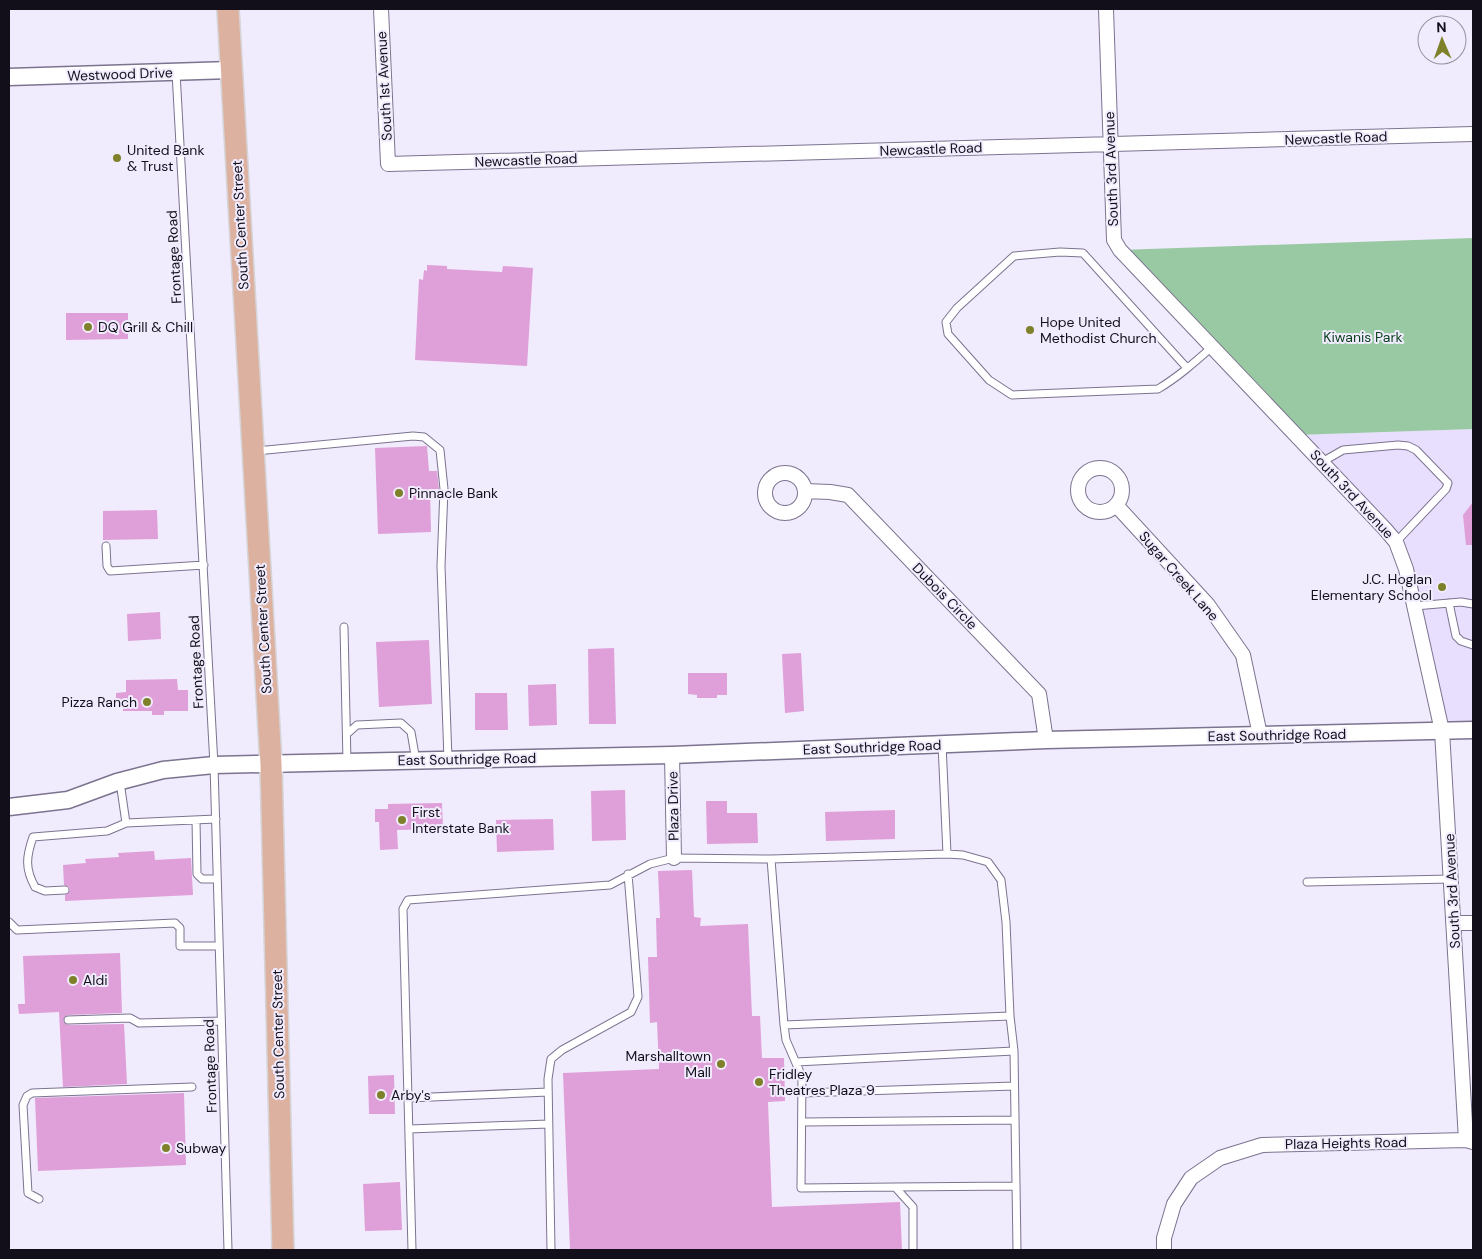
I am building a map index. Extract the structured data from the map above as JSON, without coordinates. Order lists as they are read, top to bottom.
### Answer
{
  "streets": {
    "main road": ["South Center Street"],
    "street": [
      "Westwood Drive",
      "South 1st Avenue",
      "Newcastle Road",
      "South 3rd Avenue",
      "Sugar Creek Lane",
      "Dubois Circle",
      "East Southridge Road",
      "Plaza Drive",
      "Plaza Heights Road"
    ],
    "lane": ["Frontage Road"]
  },
  "crossings": [
    ["Westwood Drive", "South Center Street"],
    ["Westwood Drive", "Frontage Road"],
    ["South 1st Avenue", "Newcastle Road"],
    ["Newcastle Road", "South 3rd Avenue"],
    ["South 3rd Avenue", "East Southridge Road"],
    ["South 3rd Avenue", "Plaza Heights Road"],
    ["South Center Street", "East Southridge Road"],
    ["Frontage Road", "East Southridge Road"],
    ["Sugar Creek Lane", "East Southridge Road"],
    ["Dubois Circle", "East Southridge Road"],
    ["East Southridge Road", "Plaza Drive"]
  ],
  "parks": ["Kiwanis Park"],
  "places": [
    "United Bank & Trust",
    "DQ Grill & Chill",
    "Hope United Methodist Church",
    "Pinnacle Bank",
    "J.C. Hoglan Elementary School",
    "Pizza Ranch",
    "First Interstate Bank",
    "Aldi",
    "Marshalltown Mall",
    "Fridley Theatres Plaza 9",
    "Arby's",
    "Subway"
  ],
  "north": "top"
}
